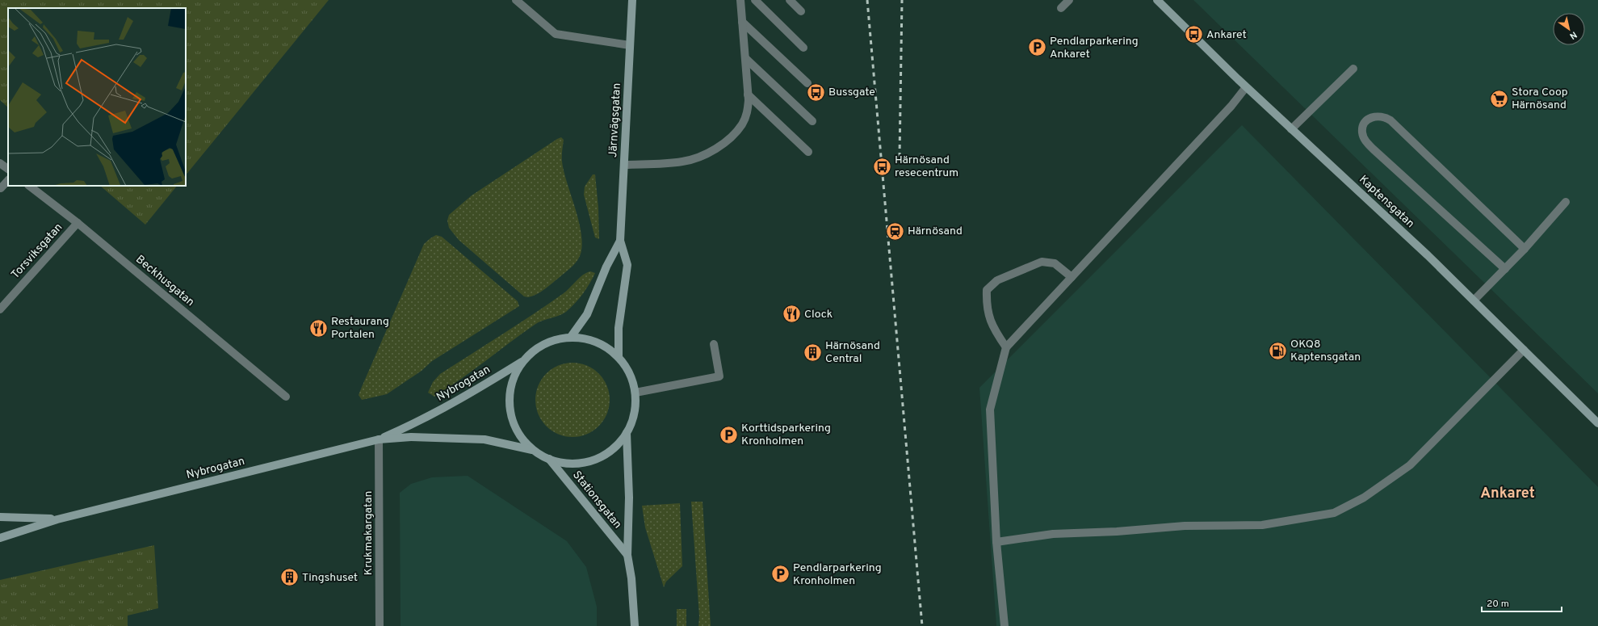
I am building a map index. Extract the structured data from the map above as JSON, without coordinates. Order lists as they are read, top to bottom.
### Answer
{
  "streets": {
    "main road": [
      "Järnvägsgatan",
      "Kaptensgatan",
      "Nybrogatan",
      "Stationsgatan"
    ],
    "street": ["Torsviksgatan", "Beckhusgatan", "Krukmakargatan"]
  },
  "crossings": [
    ["Torsviksgatan", "Beckhusgatan"],
    ["Nybrogatan", "Krukmakargatan"]
  ],
  "districts": ["Ankaret"],
  "places": {
    "bus stop": ["Ankaret", "Bussgate", "Härnösand resecentrum"],
    "parking": ["Pendlarparkering Ankaret", "Korttidsparkering Kronholmen", "Pendlarparkering Kronholmen"],
    "supermarket": ["Stora Coop Härnösand"],
    "station": ["Härnösand"],
    "restaurant": ["Clock", "Restaurang Portalen"],
    "fuel station": ["OKQ8 Kaptensgatan"],
    "building": ["Härnösand Central", "Tingshuset"]
  },
  "scale_bar": "20 m",
  "north": "bottom right"
}
